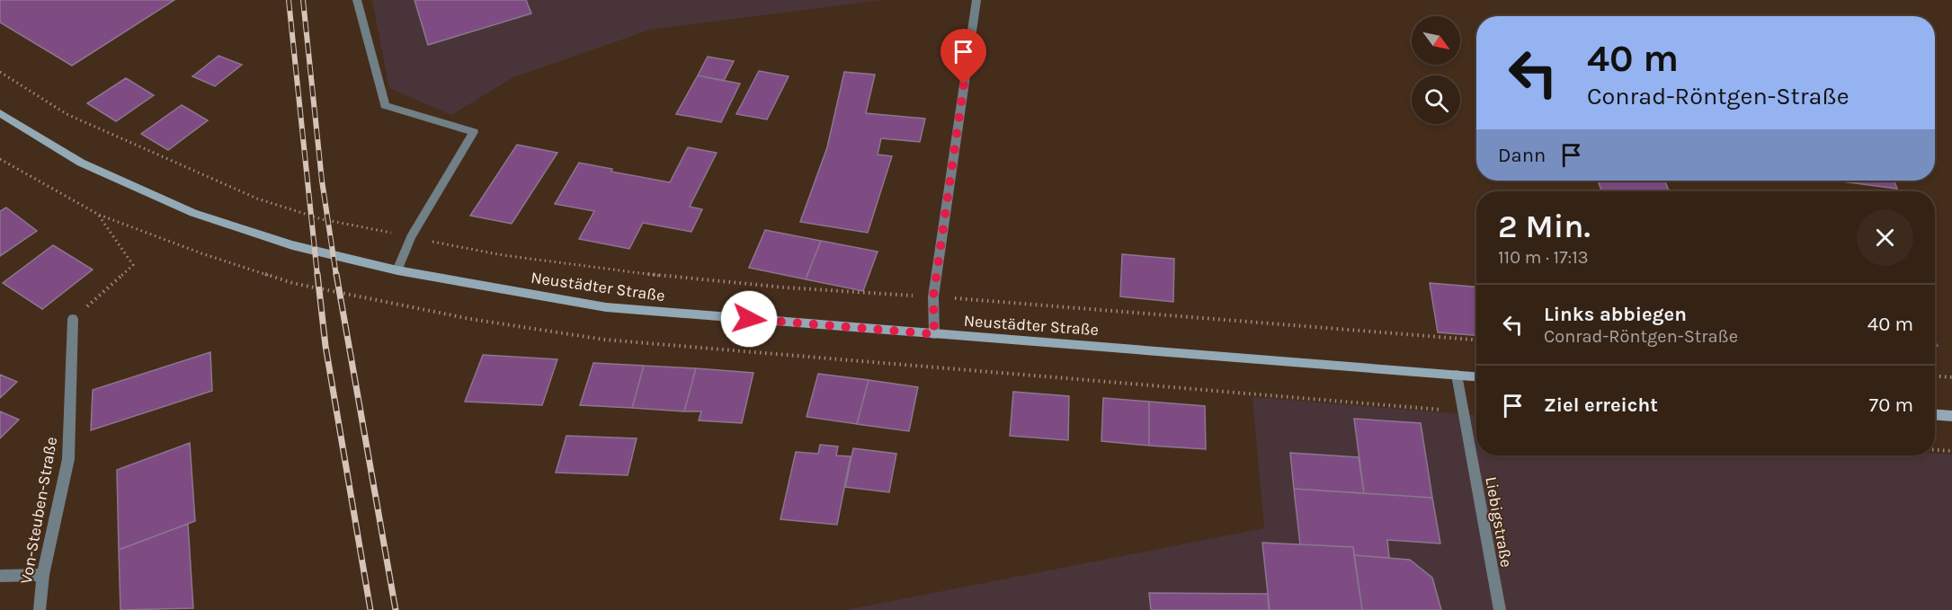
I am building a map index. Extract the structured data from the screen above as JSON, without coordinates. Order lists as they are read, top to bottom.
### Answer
{
  "streets": {
    "main road": ["Neustädter Straße"],
    "street": ["Von-Steuben-Straße", "Liebigstraße"]
  },
  "crossings": [
    ["Neustädter Straße", "Liebigstraße"]
  ],
  "north": "bottom right",
  "page": {
    "turn": ["40 m", "Conrad-Röntgen-Straße"],
    "then": "Dann",
    "heading": ["2 Min.", "110 m · 17:13"],
    "list": [
      {
        "name": "Links abbiegen",
        "note": "Conrad-Röntgen-Straße",
        "value": "40 m"
      },
      {
        "name": "Ziel erreicht",
        "value": "70 m"
      }
    ]
  }
}
